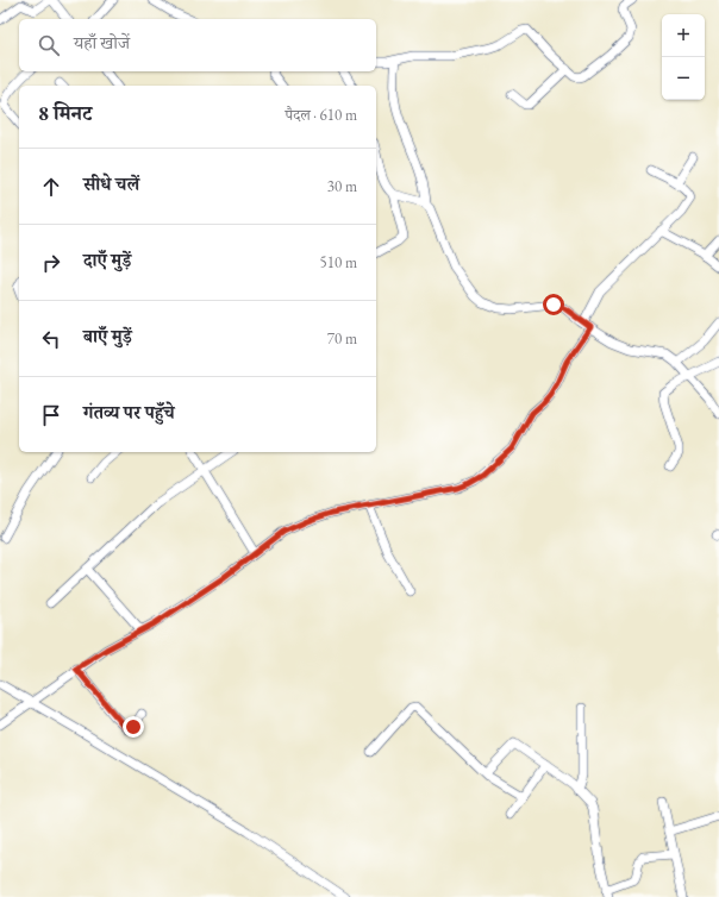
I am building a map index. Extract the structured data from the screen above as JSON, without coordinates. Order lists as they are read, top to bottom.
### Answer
{
  "page": {
    "map_buttons": ["+", "−"],
    "search": "यहाँ खोजें",
    "heading": ["8 मिनट", "पैदल · 610 m"],
    "list": [
      ["सीधे चलें", "30 m"],
      ["दाएँ मुड़ें", "510 m"],
      ["बाएँ मुड़ें", "70 m"],
      "गंतव्य पर पहुँचे"
    ]
  }
}
